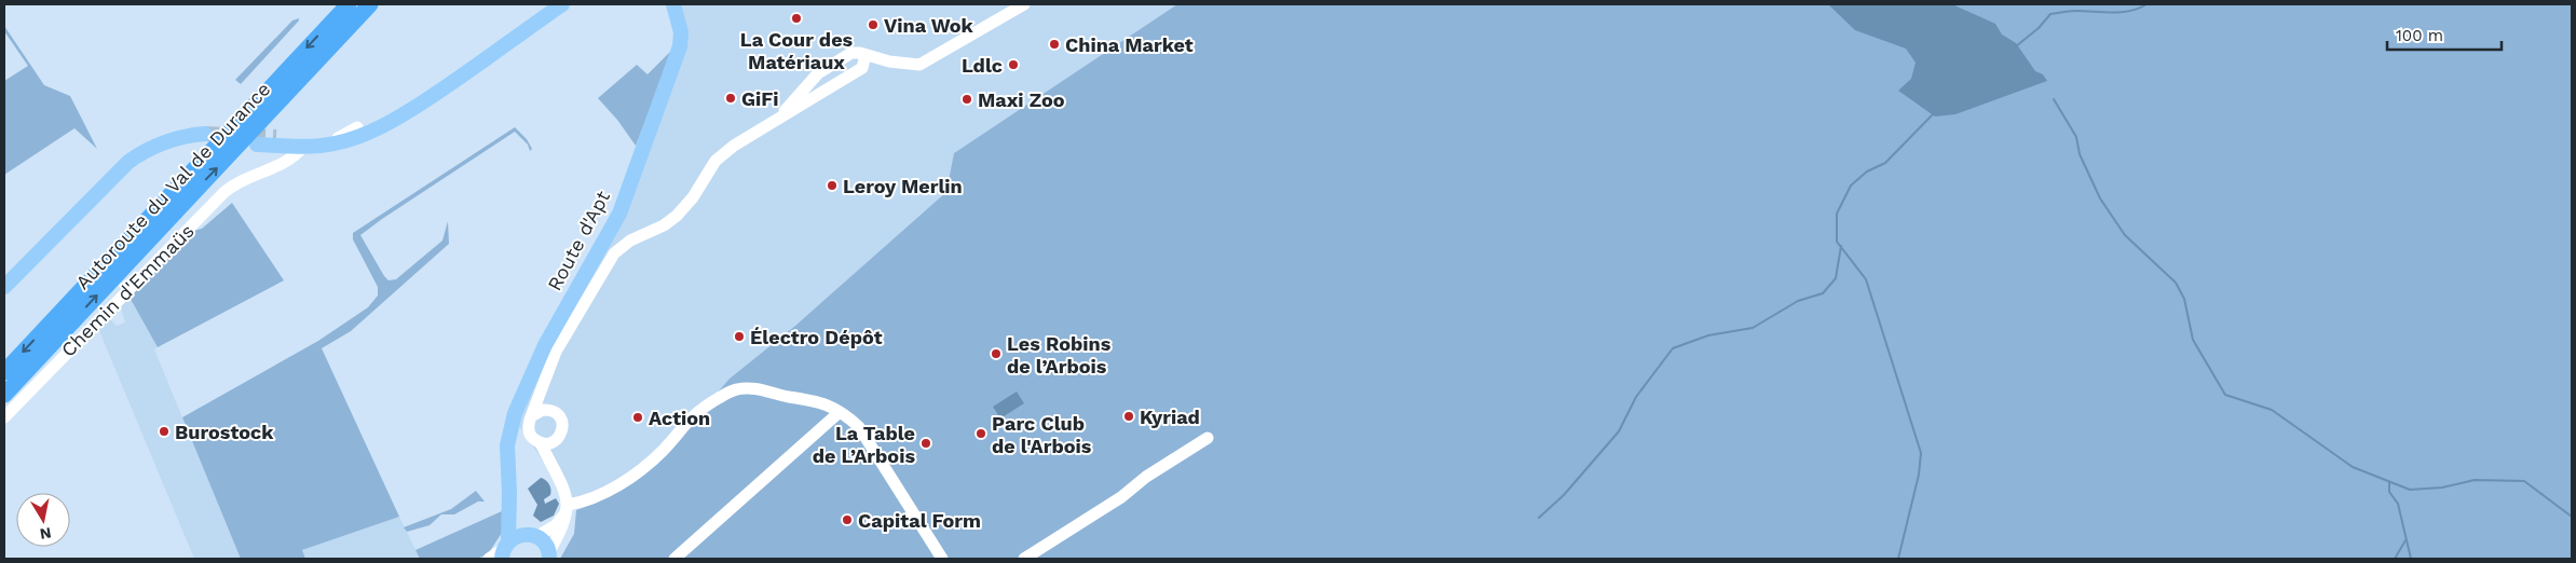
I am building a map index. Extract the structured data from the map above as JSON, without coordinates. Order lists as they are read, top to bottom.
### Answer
{
  "streets": {
    "highway": ["Autoroute du Val de Durance"],
    "main road": ["Route d'Apt"],
    "street": ["Chemin d'Emmaüs"]
  },
  "places": [
    "La Cour des Matériaux",
    "Vina Wok",
    "China Market",
    "Ldlc",
    "GiFi",
    "Maxi Zoo",
    "Leroy Merlin",
    "Électro Dépôt",
    "Les Robins de l’Arbois",
    "Kyriad",
    "Action",
    "Burostock",
    "Parc Club de l'Arbois",
    "La Table de L’Arbois",
    "Capital Form"
  ],
  "scale_bar": "100 m",
  "north": "bottom"
}
